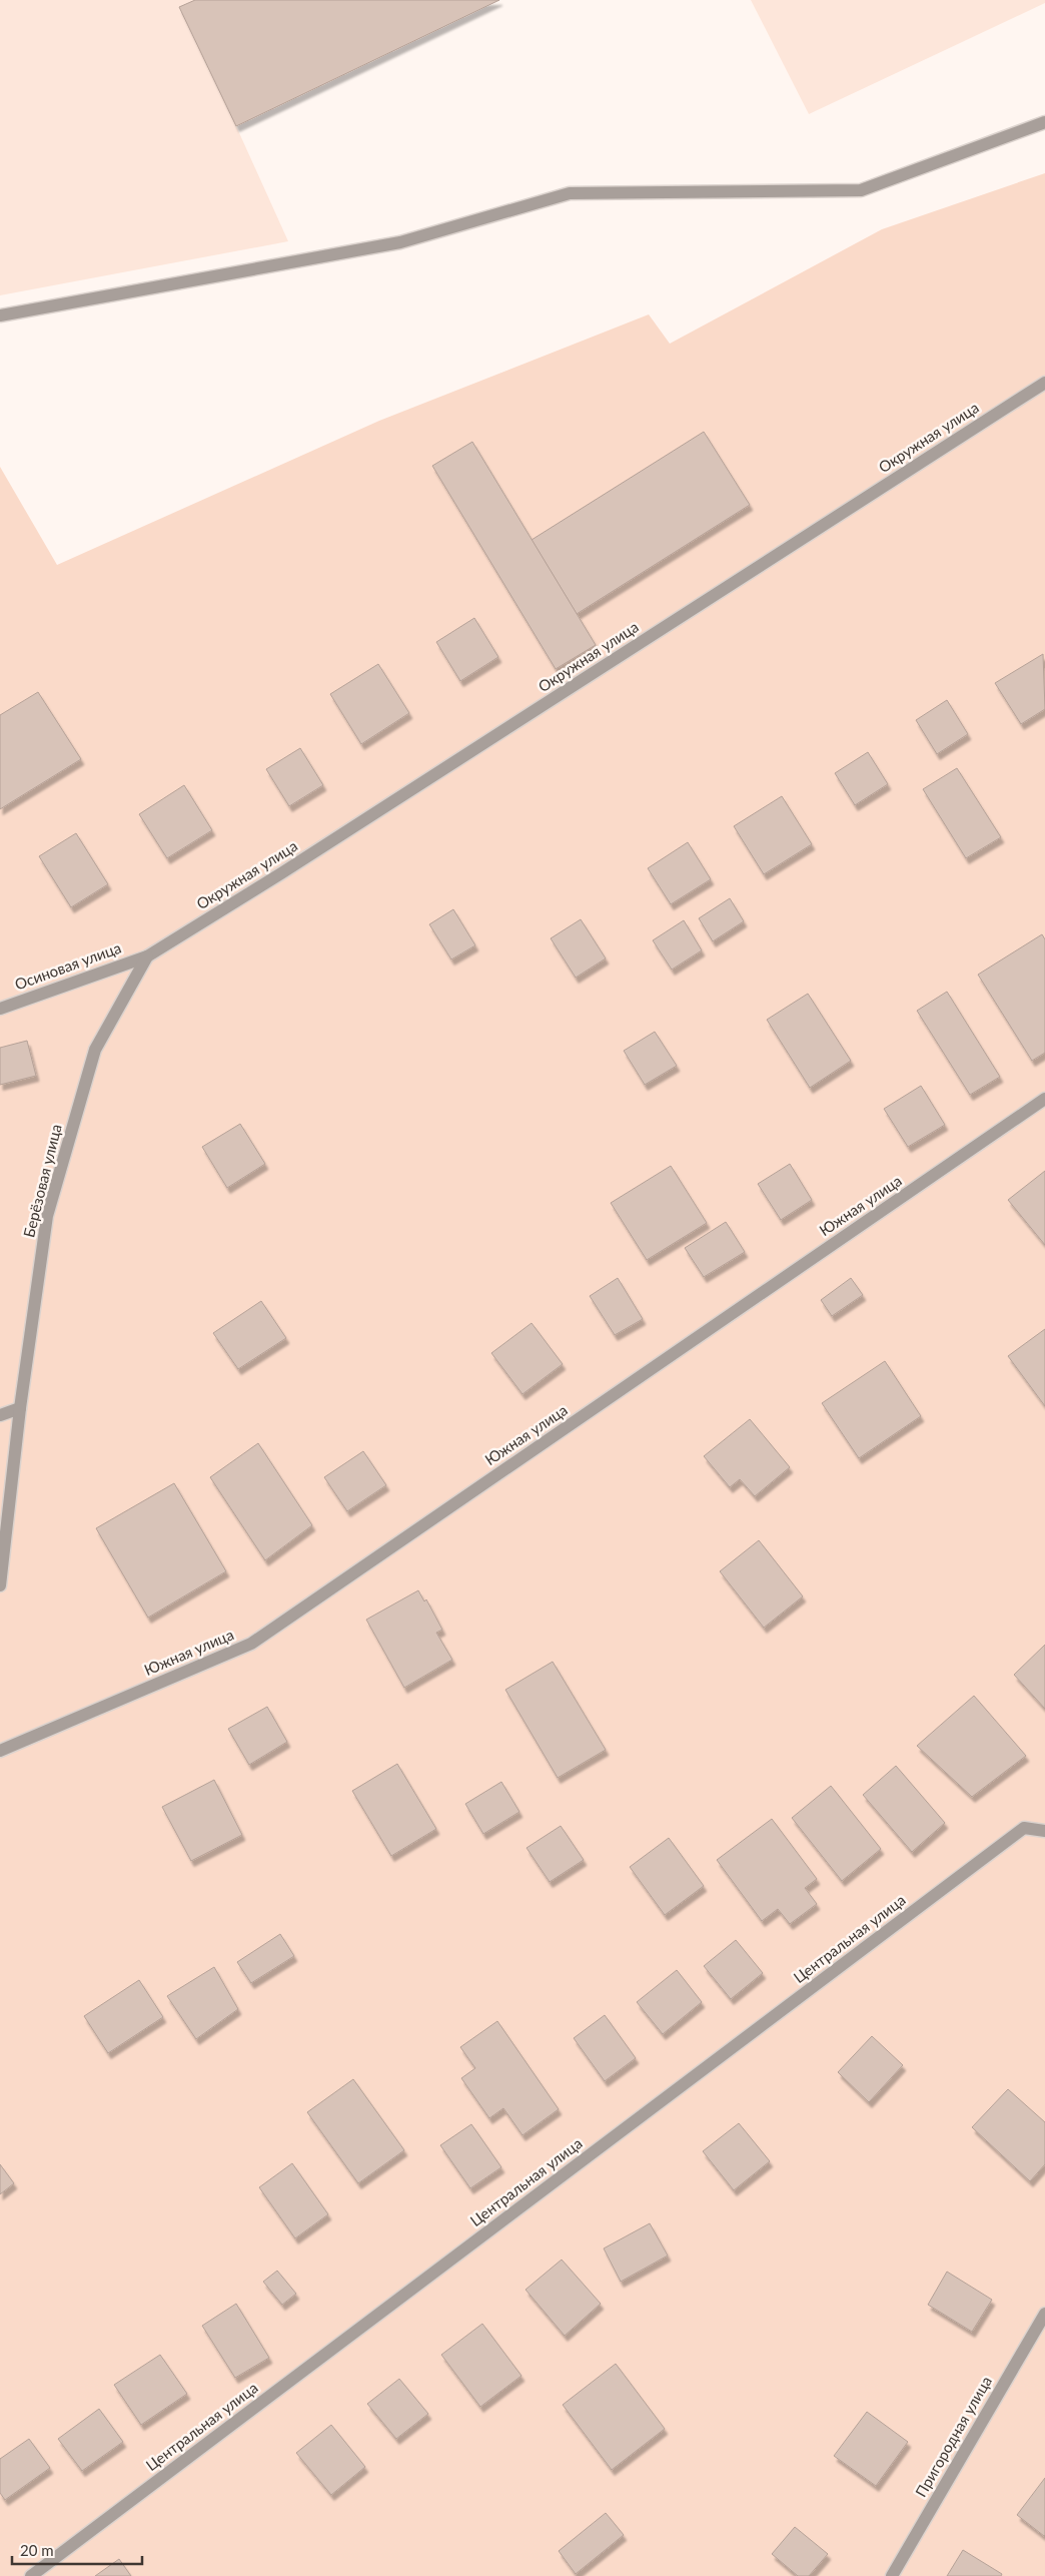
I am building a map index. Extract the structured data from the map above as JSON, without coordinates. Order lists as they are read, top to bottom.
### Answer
{
  "streets": {
    "street": [
      "Окружная улица",
      "Осиновая улица",
      "Берёзовая улица",
      "Южная улица",
      "Центральная улица",
      "Пригородная улица"
    ]
  },
  "crossings": [
    ["Окружная улица", "Осиновая улица"],
    ["Окружная улица", "Берёзовая улица"],
    ["Осиновая улица", "Берёзовая улица"]
  ],
  "scale_bar": "20 m"
}
